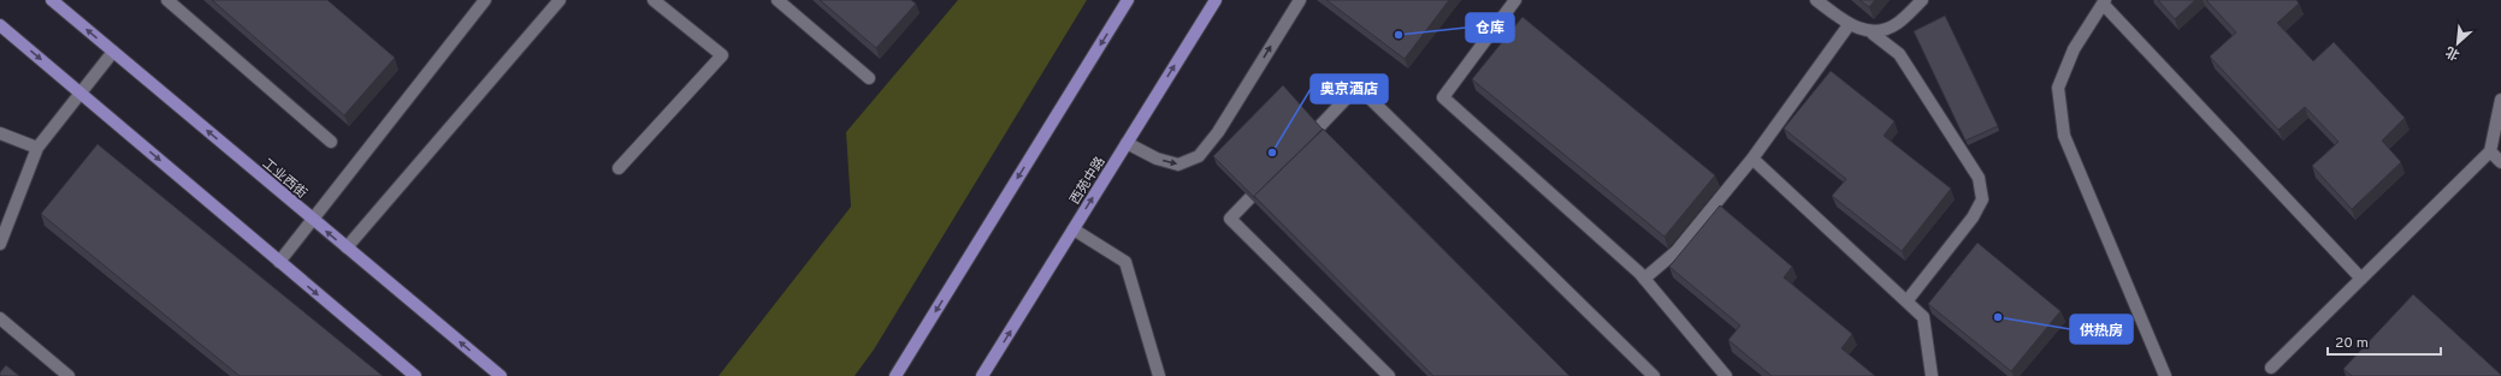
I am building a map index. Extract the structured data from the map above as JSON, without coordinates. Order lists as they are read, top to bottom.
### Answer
{
  "streets": {
    "main road": ["工业西街", "西苑中路"]
  },
  "places": ["仓库", "奥京酒店", "供热房"],
  "scale_bar": "20 m",
  "north": "bottom left"
}
